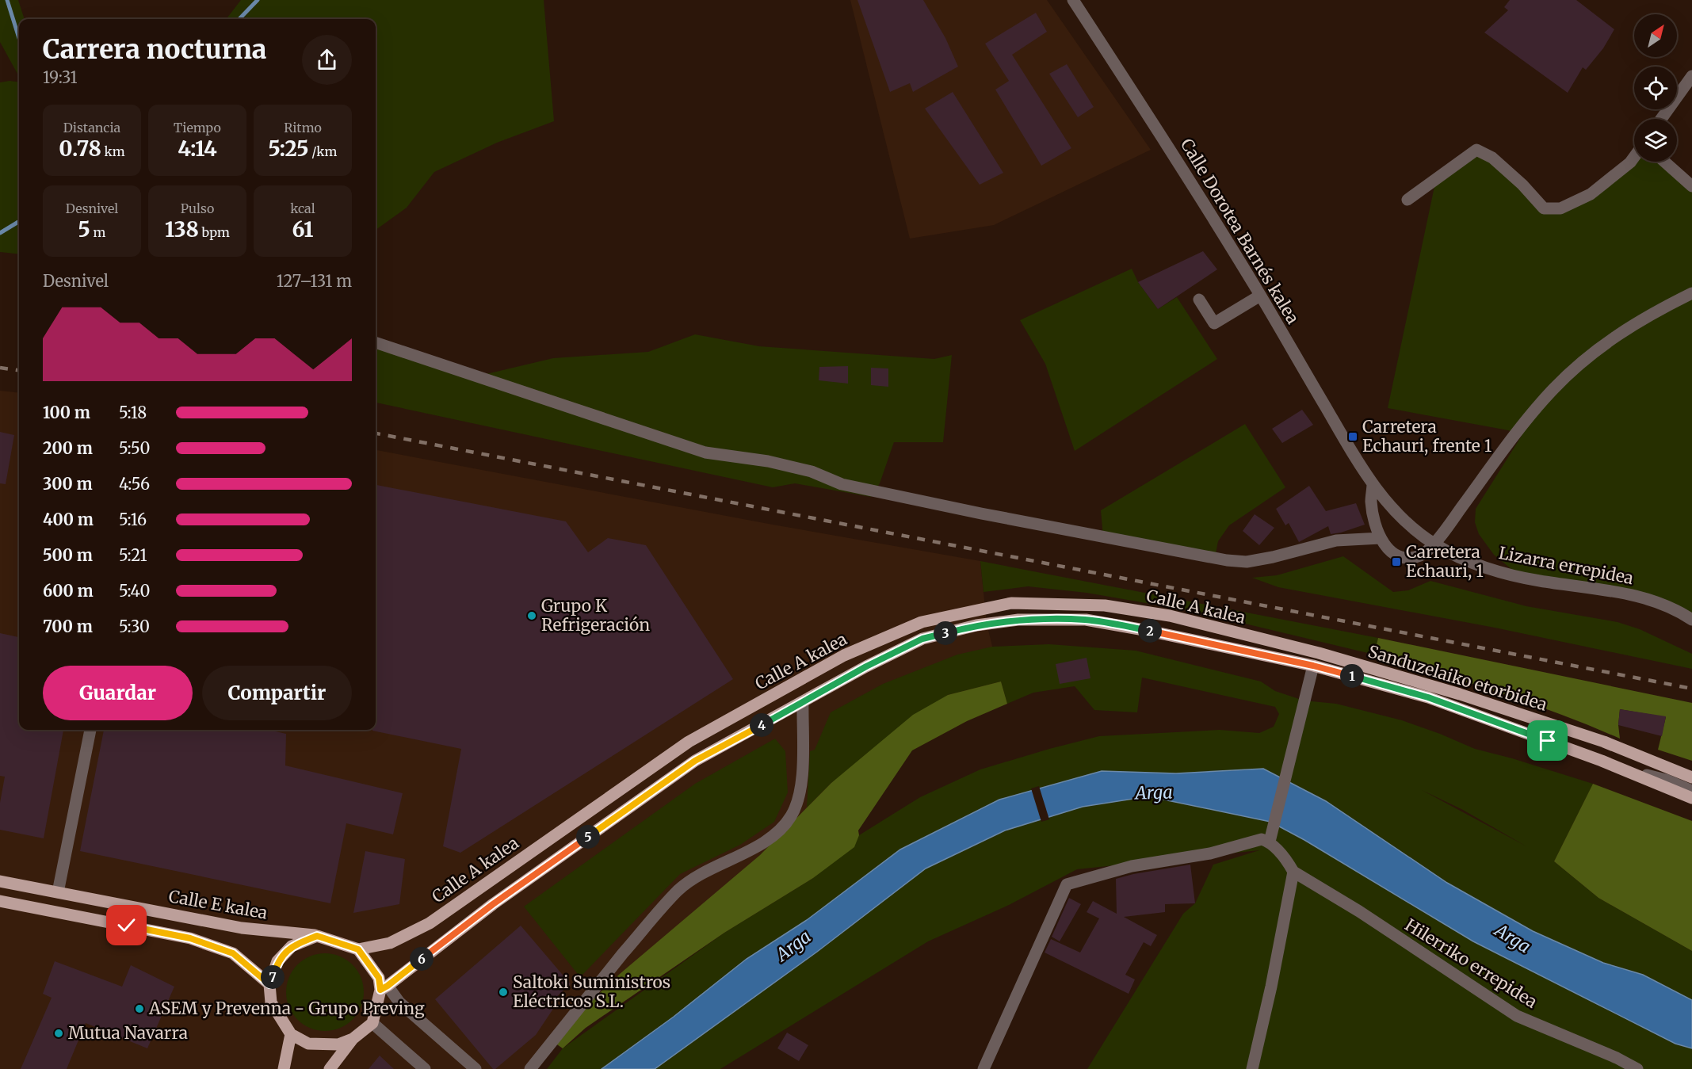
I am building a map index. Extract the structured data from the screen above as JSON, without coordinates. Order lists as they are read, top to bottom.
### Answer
{
  "streets": {
    "main road": ["Calle A kalea", "Sanduzelaiko etorbidea", "Calle E kalea"],
    "street": ["Calle Dorotea Barnés kalea", "Lizarra errepidea", "Hilerriko errepidea"]
  },
  "crossings": [
    ["Calle Dorotea Barnés kalea", "Lizarra errepidea"],
    ["Calle A kalea", "Sanduzelaiko etorbidea"],
    ["Calle A kalea", "Calle E kalea"]
  ],
  "water": ["Arga"],
  "places": {
    "transit": ["Carretera Echauri, frente 1", "Carretera Echauri, 1"],
    "other": [
      "Grupo K Refrigeración",
      "Saltoki Suministros Eléctricos S.L.",
      "ASEM y Prevenna - Grupo Preving",
      "Mutua Navarra"
    ]
  },
  "north": "top right",
  "page": {
    "heading": ["Carrera nocturna", "19:31"],
    "stats": [
      ["Distancia", "0.78 km"],
      ["Tiempo", "4:14"],
      ["Ritmo", "5:25 /km"],
      ["Desnivel", "5 m"],
      ["Pulso", "138 bpm"],
      ["kcal", "61"]
    ],
    "chart": ["Desnivel", "127–131 m"],
    "list": [
      {
        "name": "100 m",
        "note": "5:18"
      },
      {
        "name": "200 m",
        "note": "5:50"
      },
      {
        "name": "300 m",
        "note": "4:56"
      },
      {
        "name": "400 m",
        "note": "5:16"
      },
      {
        "name": "500 m",
        "note": "5:21"
      },
      {
        "name": "600 m",
        "note": "5:40"
      },
      {
        "name": "700 m",
        "note": "5:30"
      }
    ],
    "pins": [
      "2",
      "3",
      "1",
      "4",
      "5",
      "6",
      "7"
    ],
    "buttons": ["Guardar", "Compartir"]
  }
}
